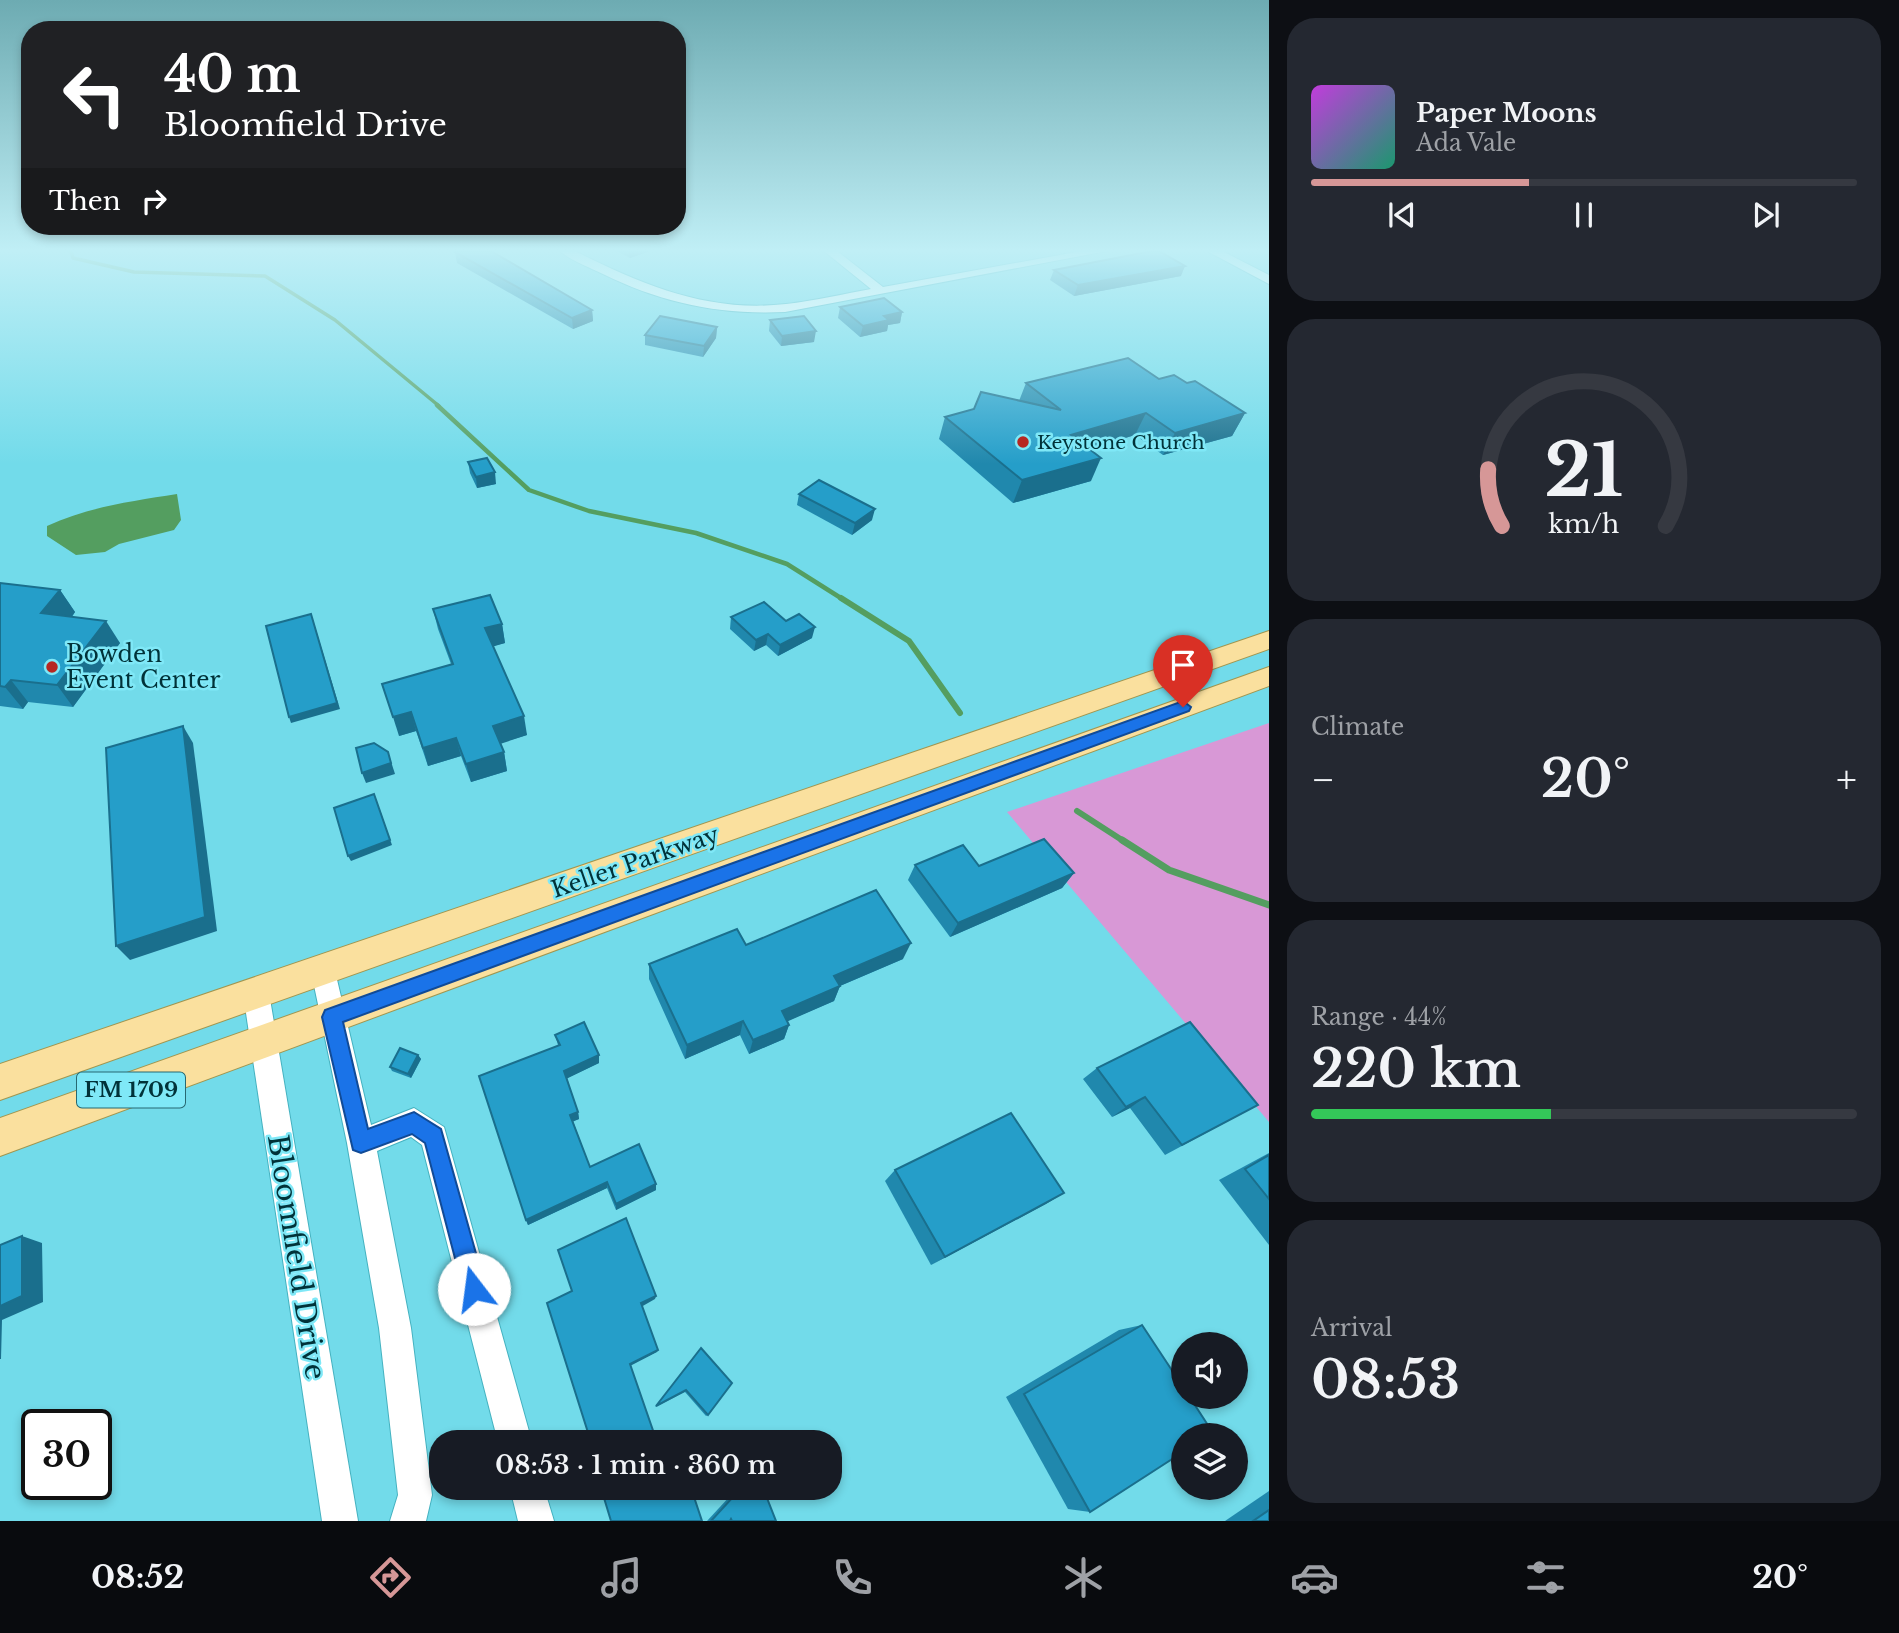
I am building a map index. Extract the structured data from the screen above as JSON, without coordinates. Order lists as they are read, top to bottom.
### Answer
{
  "streets": {
    "main road": ["Keller Parkway", "FM 1709"],
    "street": ["Bloomfield Drive"]
  },
  "crossings": [
    ["Keller Parkway", "Bloomfield Drive"]
  ],
  "places": ["Keystone Church", "Bowden Event Center"],
  "page": {
    "turn": ["40 m", "Bloomfield Drive"],
    "song": ["Paper Moons", "Ada Vale"],
    "then": "Then",
    "tile": [
      "Climate",
      ["Range · 44%", "220 km"],
      ["Arrival", "08:53"]
    ],
    "heat": ["−", "20°", "+"],
    "limit": "30",
    "trip": "08:53 · 1 min · 360 m",
    "tabs": ["08:52", "20°"],
    "gauge": ["21", "km/h"]
  }
}
